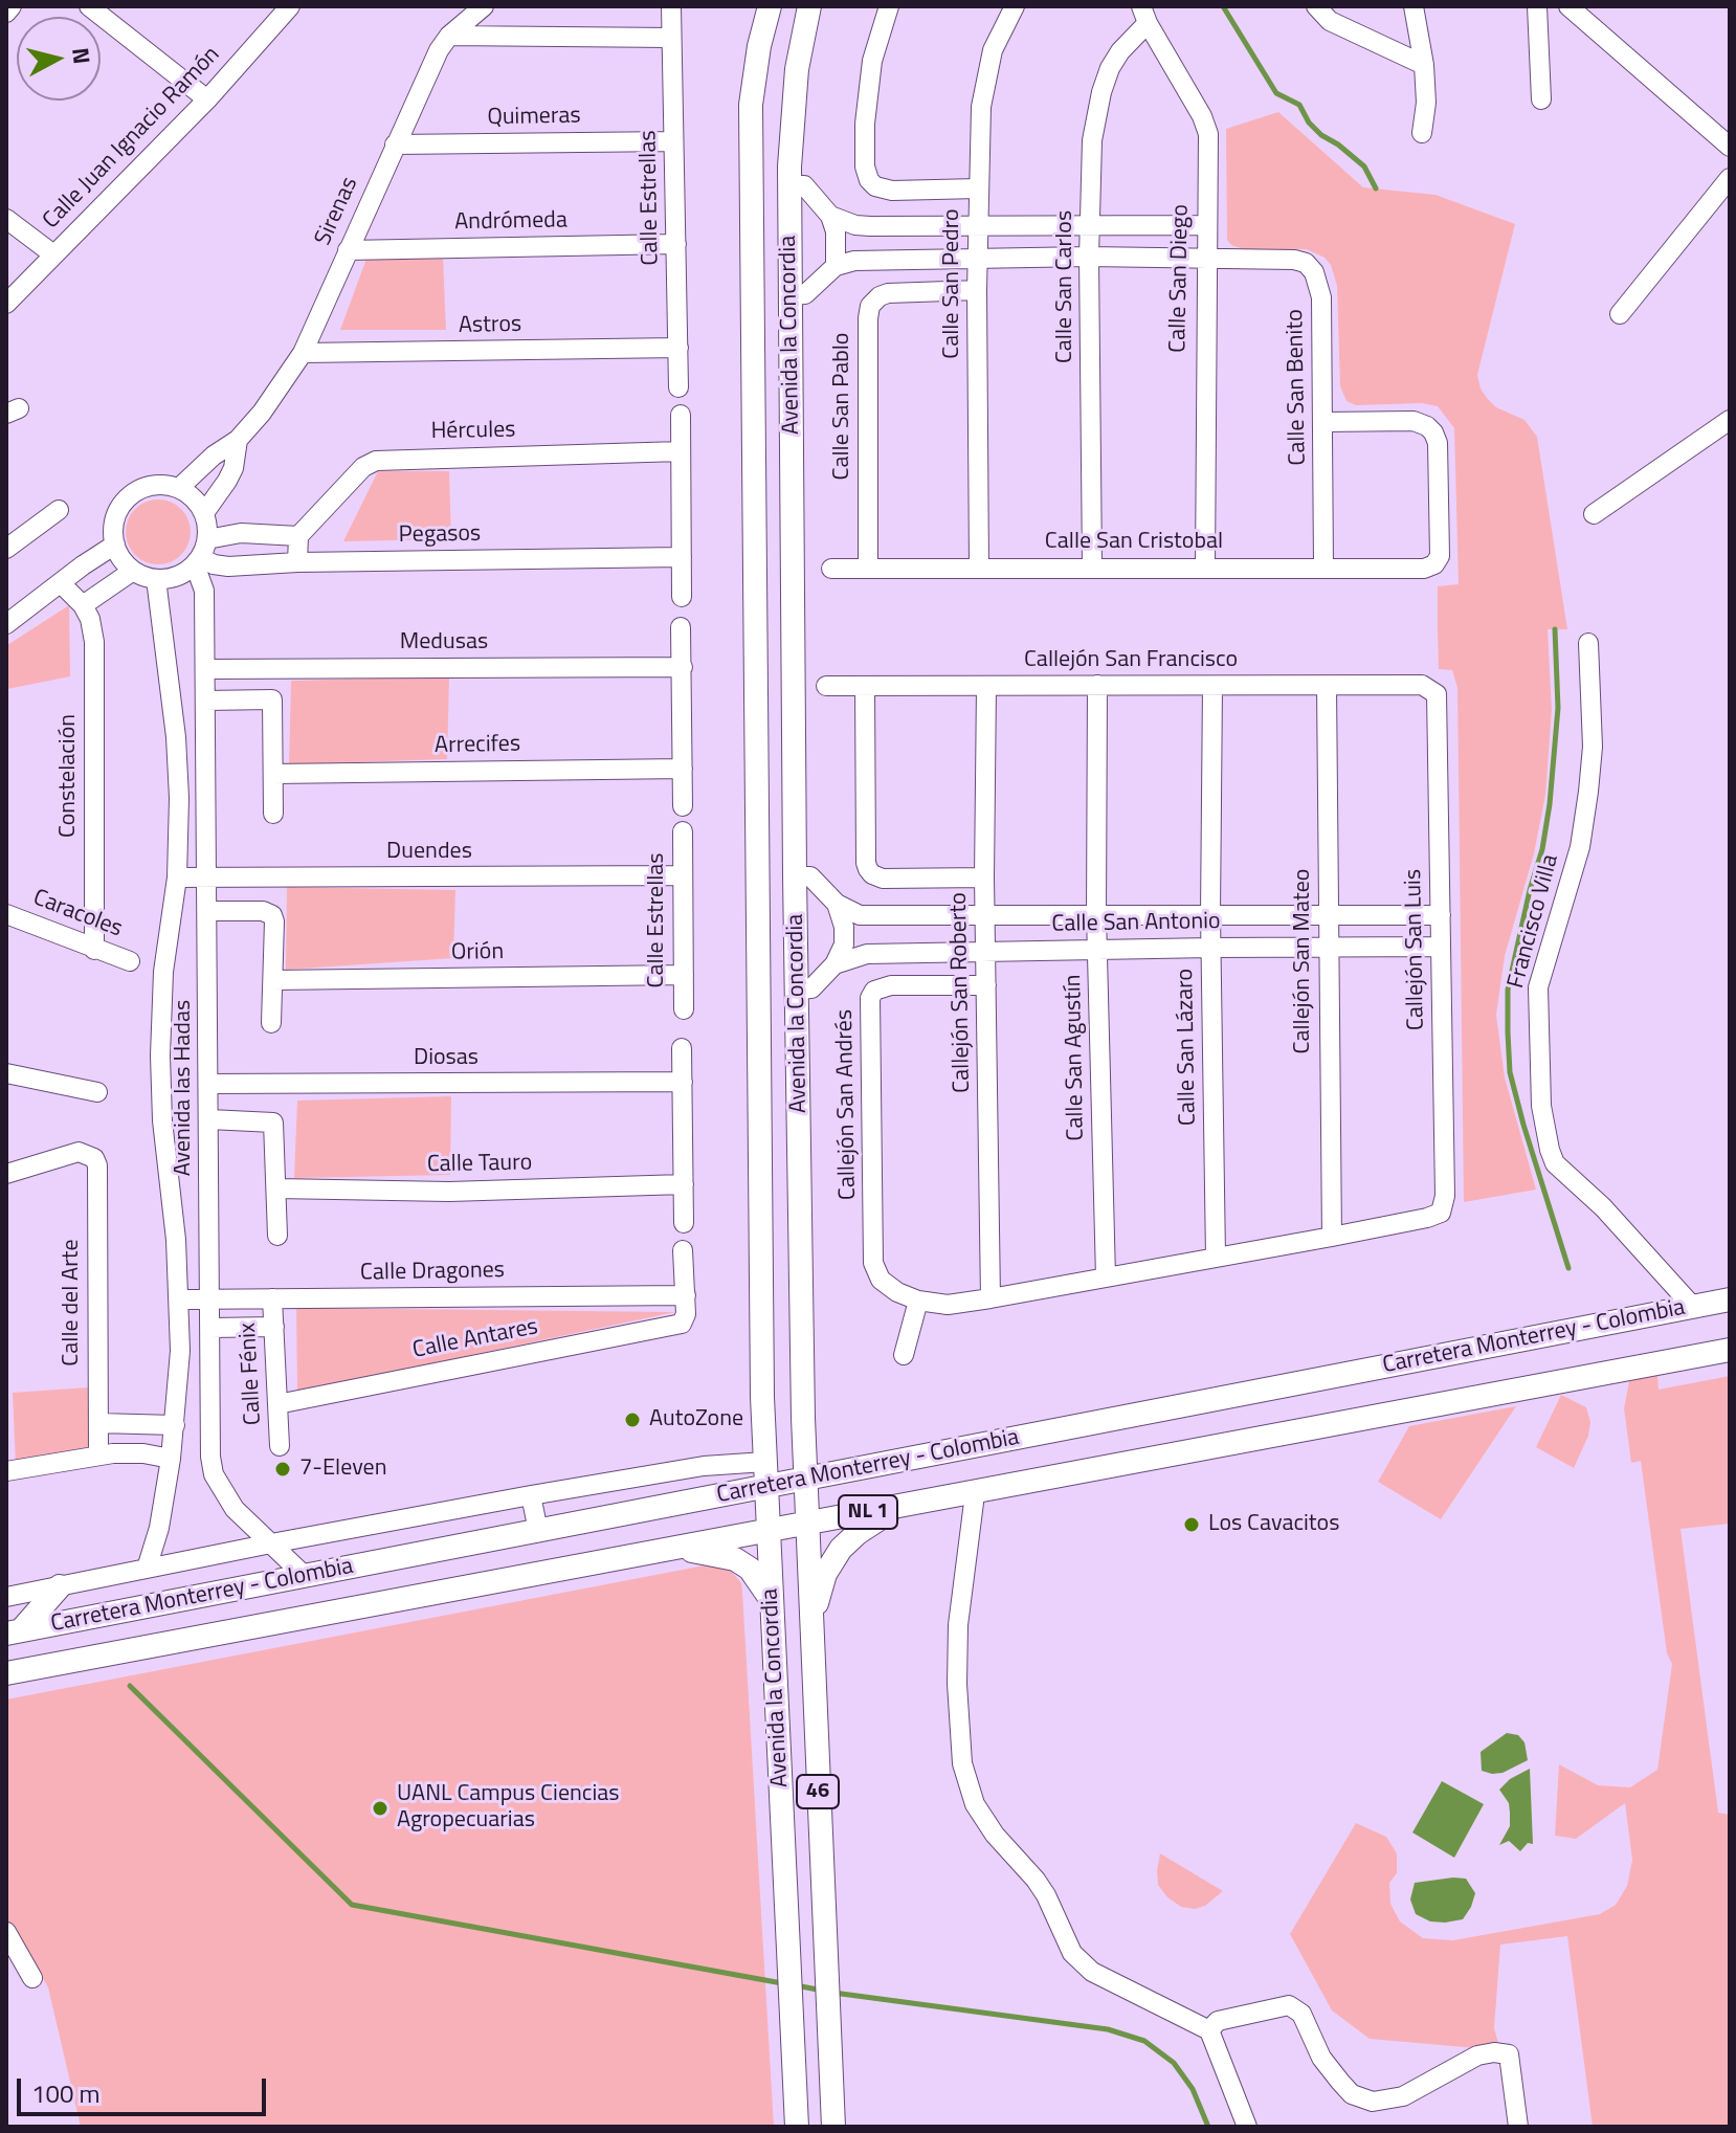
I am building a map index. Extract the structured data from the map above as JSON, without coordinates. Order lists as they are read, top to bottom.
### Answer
{
  "streets": {
    "main road": [
      "Avenida la Concordia",
      "Carretera Monterrey - Colombia",
      "NL 1",
      "46"
    ],
    "street": [
      "Quimeras",
      "Calle Juan Ignacio Ramón",
      "Calle Estrellas",
      "Sirenas",
      "Andrómeda",
      "Calle San Diego",
      "Calle San Pedro",
      "Calle San Carlos",
      "Astros",
      "Calle San Benito",
      "Calle San Pablo",
      "Hércules",
      "Pegasos",
      "Calle San Cristobal",
      "Medusas",
      "Callejón San Francisco",
      "Arrecifes",
      "Constelación",
      "Duendes",
      "Caracoles",
      "Francisco Villa",
      "Calle San Antonio",
      "Callejón San Luis",
      "Orión",
      "Callejón San Mateo",
      "Callejón San Roberto",
      "Calle San Lázaro",
      "Calle San Agustín",
      "Diosas",
      "Avenida las Hadas",
      "Callejón San Andrés",
      "Calle Tauro",
      "Calle Dragones",
      "Calle del Arte",
      "Calle Antares",
      "Calle Fénix"
    ]
  },
  "crossings": [
    ["Quimeras", "Calle Estrellas"],
    ["Quimeras", "Sirenas"],
    ["Calle Estrellas", "Andrómeda"],
    ["Calle Estrellas", "Astros"],
    ["Calle Estrellas", "Duendes"],
    ["Calle Estrellas", "Orión"],
    ["Sirenas", "Andrómeda"],
    ["Sirenas", "Astros"],
    ["Sirenas", "Pegasos"],
    ["Sirenas", "Avenida las Hadas"],
    ["Calle San Diego", "Calle San Carlos"],
    ["Calle San Diego", "Calle San Benito"],
    ["Calle San Diego", "Calle San Cristobal"],
    ["Calle San Pedro", "Calle San Pablo"],
    ["Calle San Pedro", "Calle San Cristobal"],
    ["Calle San Carlos", "Calle San Cristobal"],
    ["Avenida la Concordia", "Calle San Antonio"],
    ["Avenida la Concordia", "Carretera Monterrey - Colombia"],
    ["Calle San Benito", "Calle San Cristobal"],
    ["Calle San Pablo", "Calle San Cristobal"],
    ["Pegasos", "Avenida las Hadas"],
    ["Medusas", "Avenida las Hadas"],
    ["Callejón San Francisco", "Callejón San Luis"],
    ["Callejón San Francisco", "Callejón San Mateo"],
    ["Callejón San Francisco", "Callejón San Roberto"],
    ["Callejón San Francisco", "Calle San Lázaro"],
    ["Callejón San Francisco", "Calle San Agustín"],
    ["Constelación", "Caracoles"],
    ["Duendes", "Avenida las Hadas"],
    ["Francisco Villa", "Carretera Monterrey - Colombia"],
    ["Calle San Antonio", "Callejón San Luis"],
    ["Calle San Antonio", "Callejón San Mateo"],
    ["Calle San Antonio", "Callejón San Roberto"],
    ["Calle San Antonio", "Calle San Lázaro"],
    ["Calle San Antonio", "Calle San Agustín"],
    ["Callejón San Luis", "Callejón San Mateo"],
    ["Callejón San Roberto", "Callejón San Andrés"],
    ["Diosas", "Avenida las Hadas"],
    ["Avenida las Hadas", "Calle Dragones"],
    ["Avenida las Hadas", "Carretera Monterrey - Colombia"],
    ["Calle Dragones", "Calle Antares"],
    ["Calle Dragones", "Calle Fénix"],
    ["Calle Antares", "Calle Fénix"]
  ],
  "places": [
    "AutoZone",
    "7-Eleven",
    "Los Cavacitos",
    "UANL Campus Ciencias Agropecuarias"
  ],
  "scale_bar": "100 m",
  "north": "right"
}
